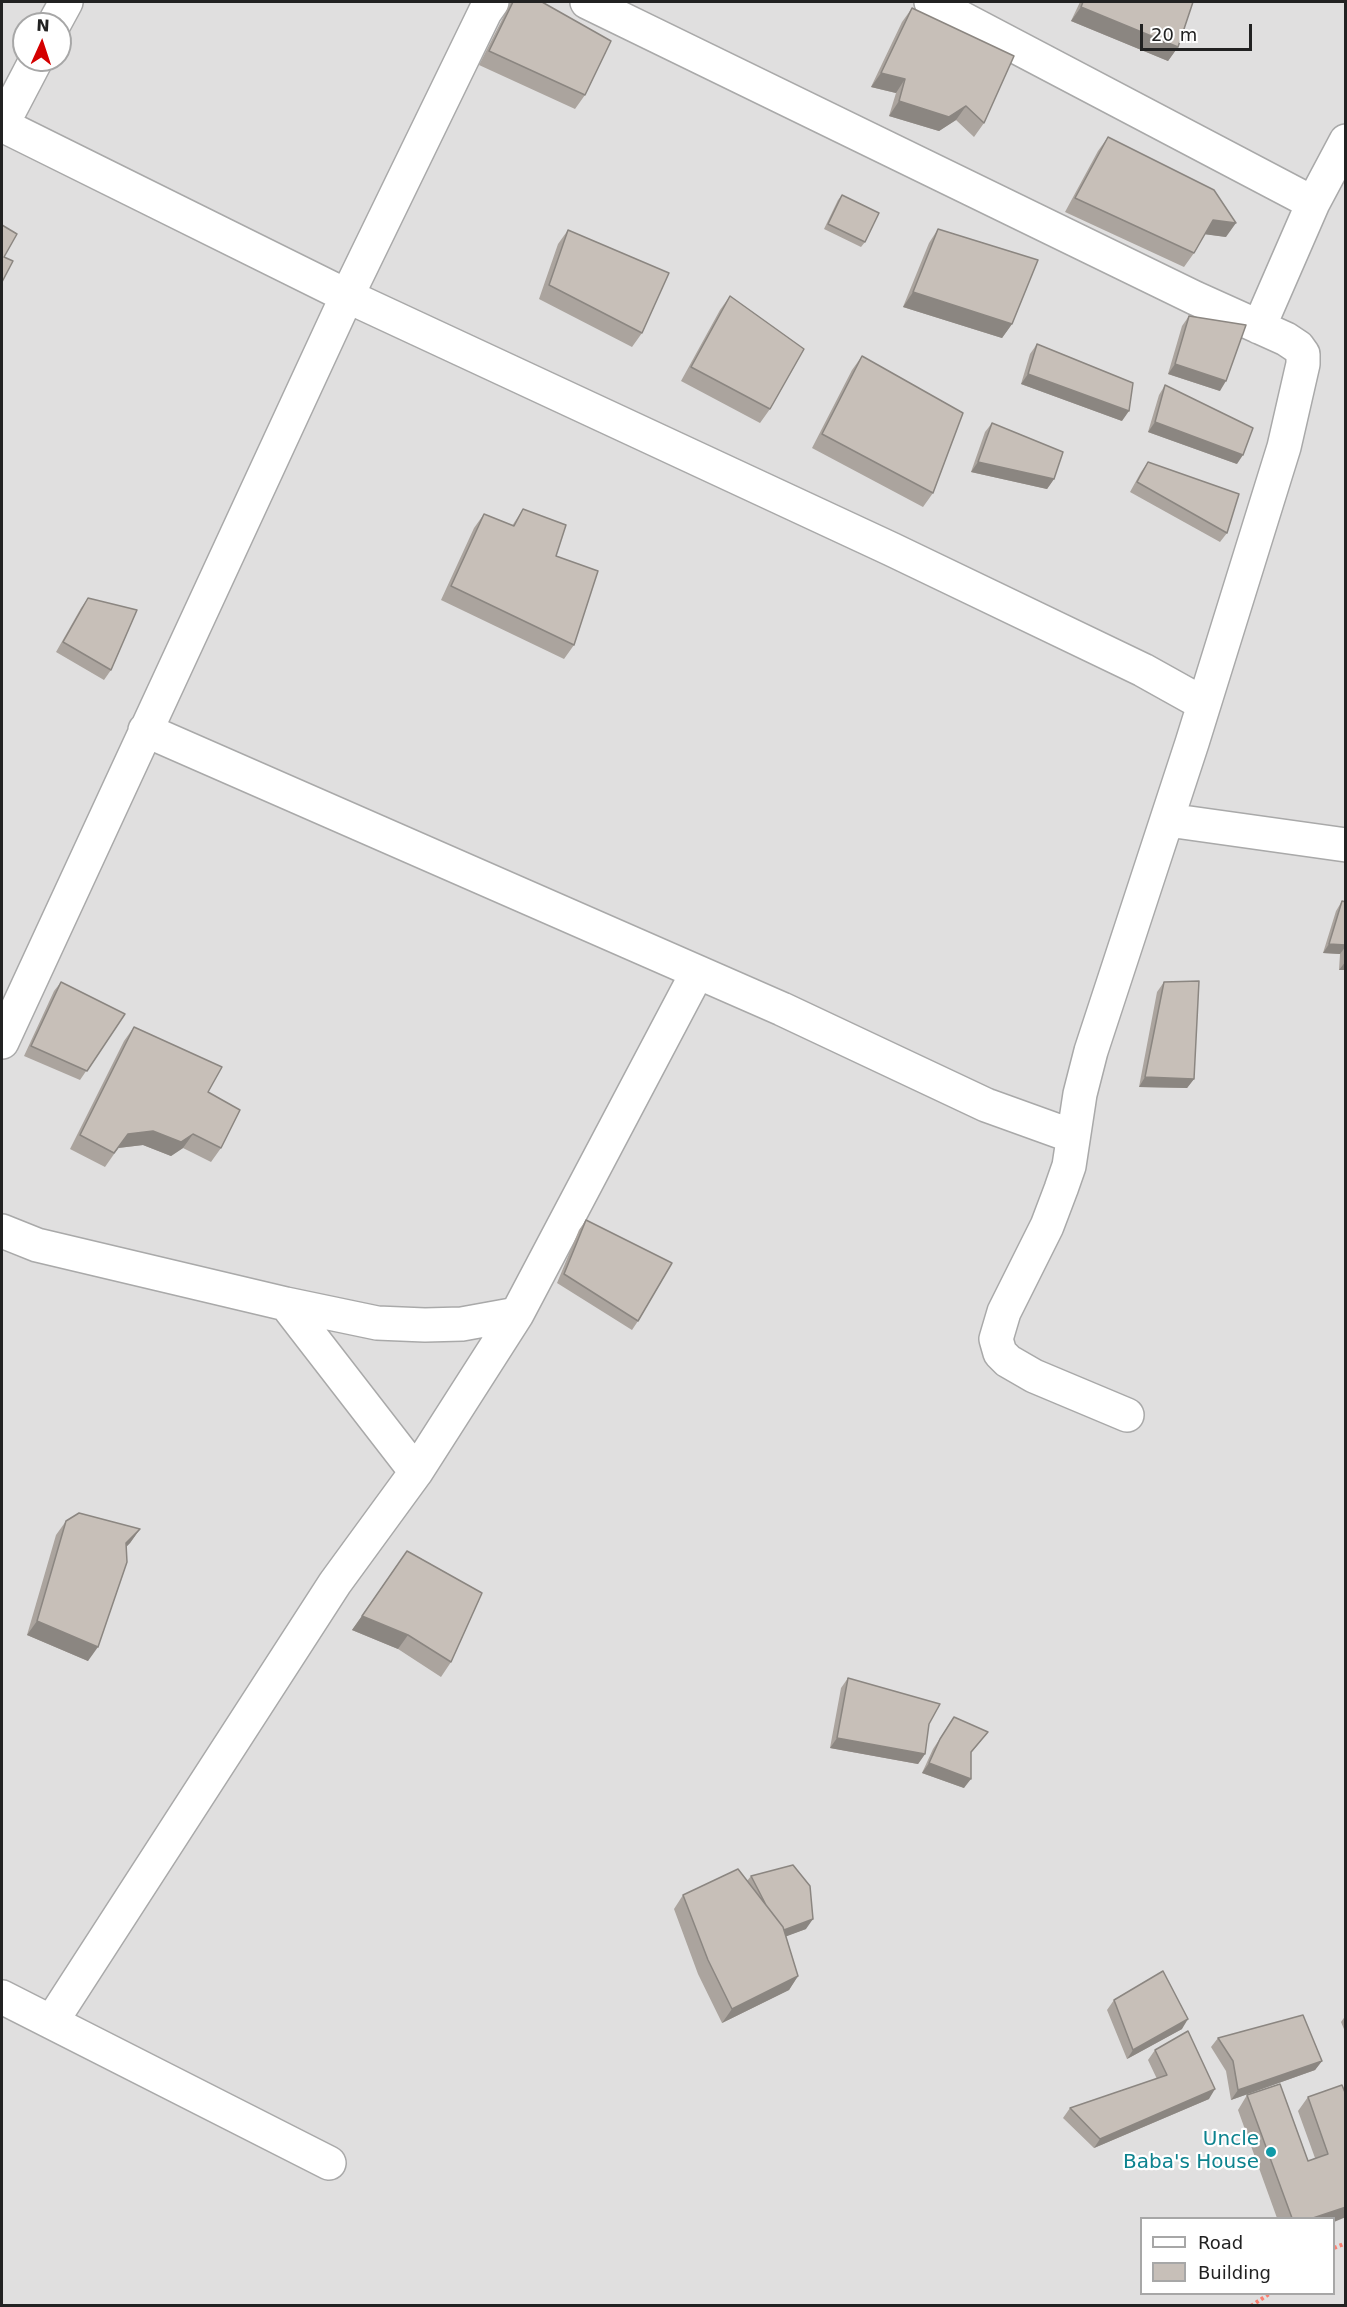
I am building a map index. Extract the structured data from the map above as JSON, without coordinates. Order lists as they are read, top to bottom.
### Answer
{
  "places": ["Uncle Baba's House"],
  "legend": ["Road", "Building"],
  "scale_bar": "20 m",
  "north": "top"
}
